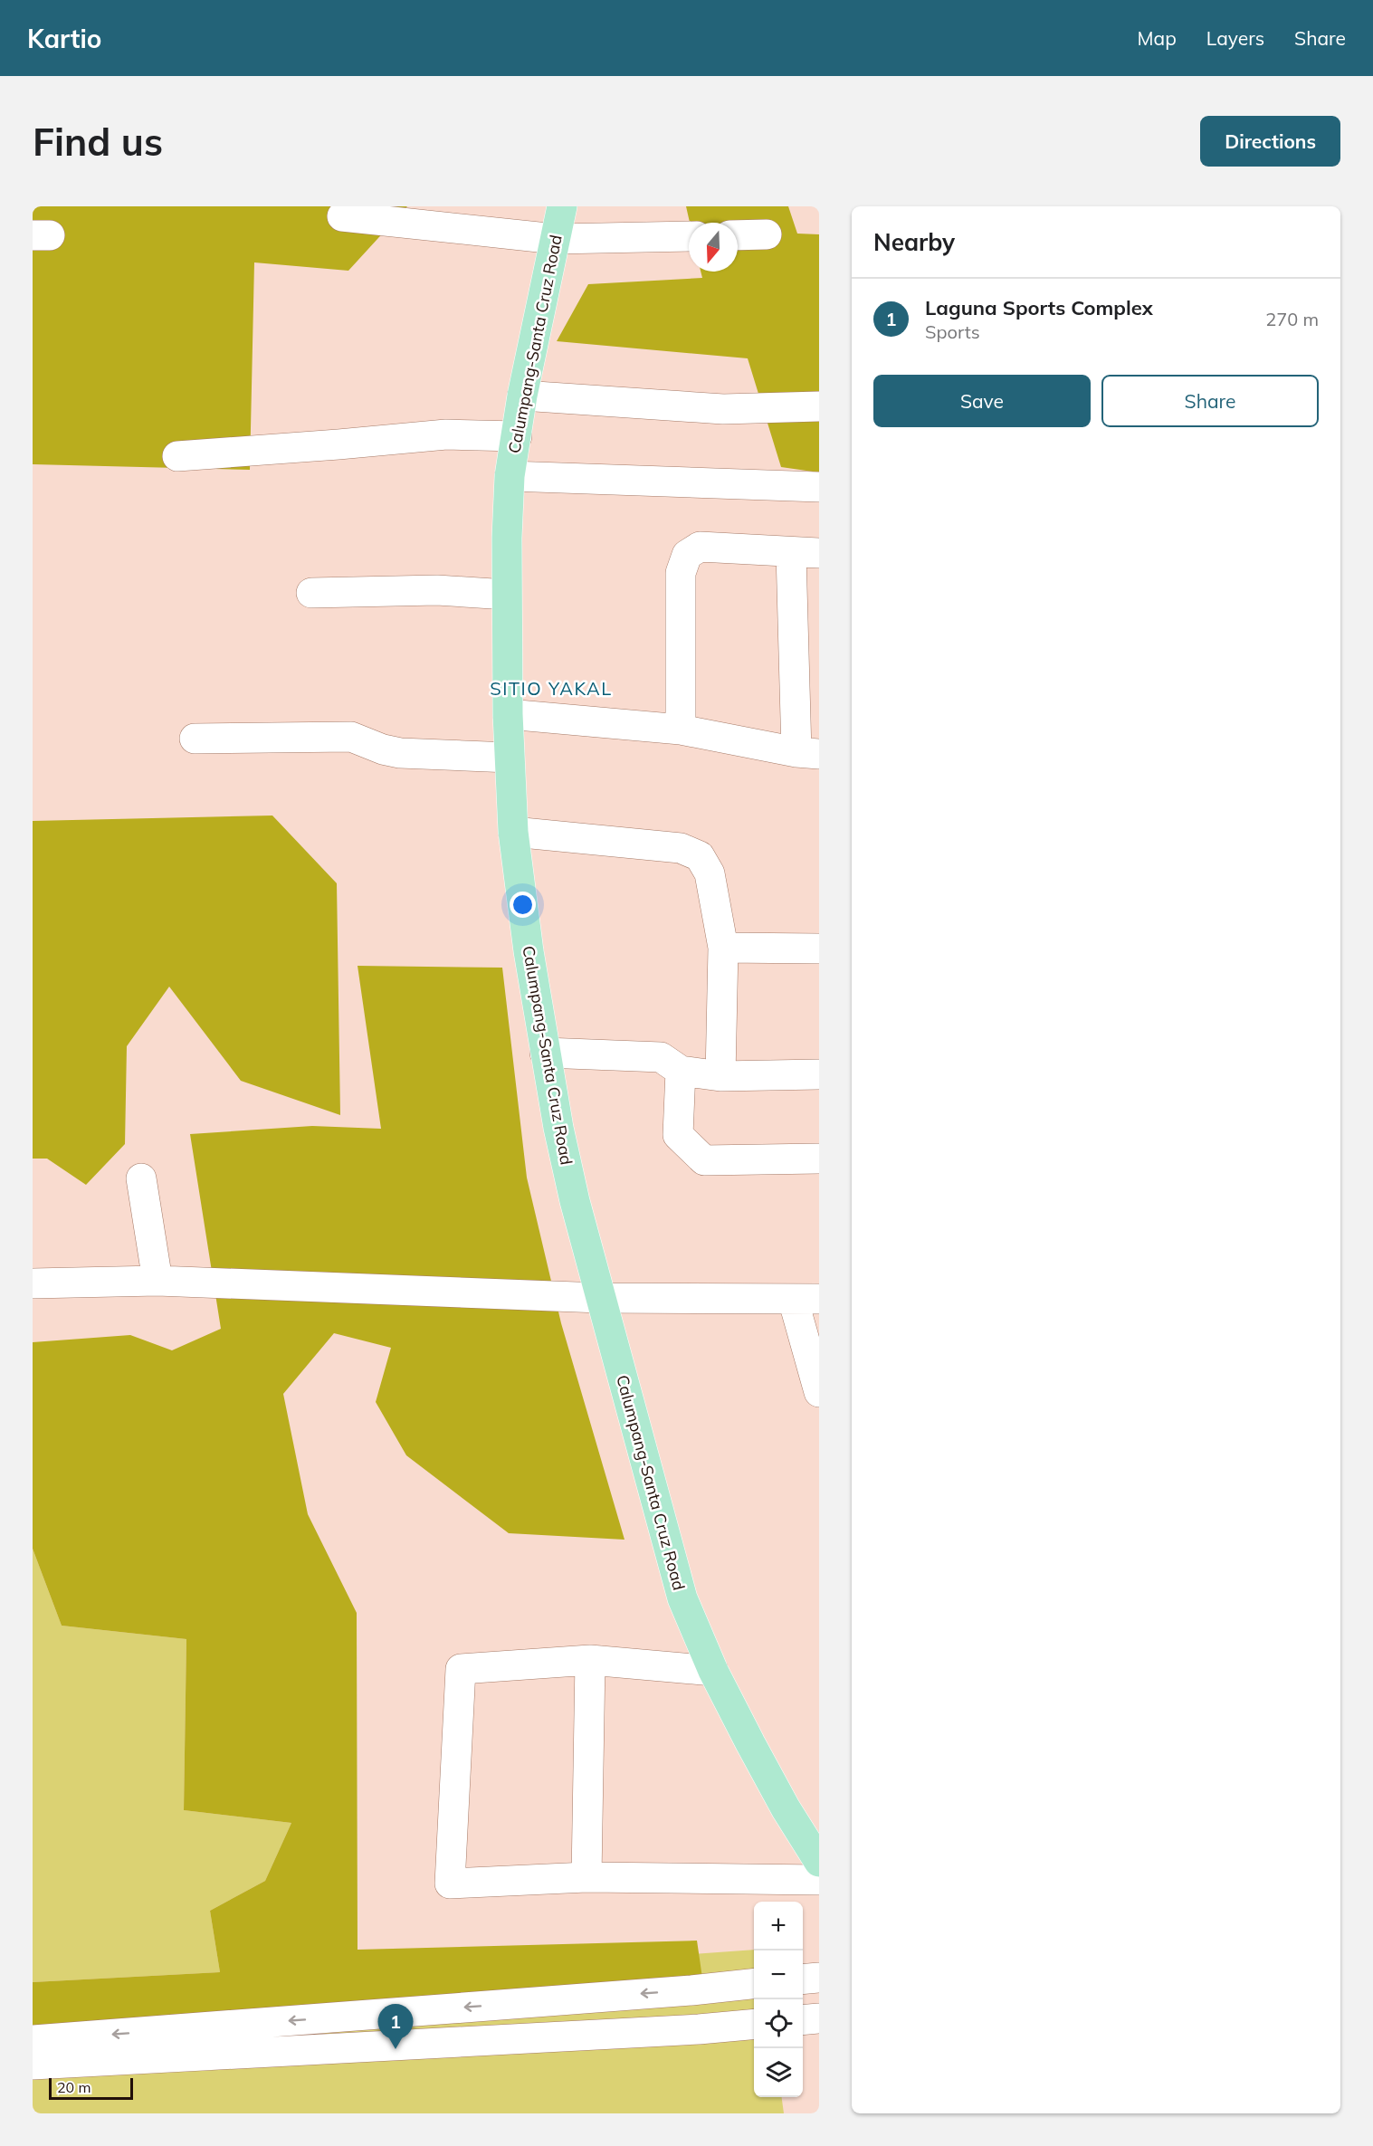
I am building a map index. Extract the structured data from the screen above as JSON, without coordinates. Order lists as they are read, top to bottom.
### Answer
{
  "streets": {
    "main road": ["Calumpang-Santa Cruz Road"]
  },
  "districts": ["SITIO YAKAL"],
  "scale_bar": "20 m",
  "north": "bottom",
  "page": {
    "header": "Kartio",
    "nav": ["Map", "Layers", "Share"],
    "buttons": [
      "Directions",
      ["Save", "Share"]
    ],
    "title": "Find us",
    "heading": "Nearby",
    "list": [
      {
        "mark": "1",
        "name": "Laguna Sports Complex",
        "note": "Sports",
        "value": "270 m"
      }
    ],
    "map_buttons": ["+", "−"],
    "pins": "1",
    "scale": "20 m"
  }
}
